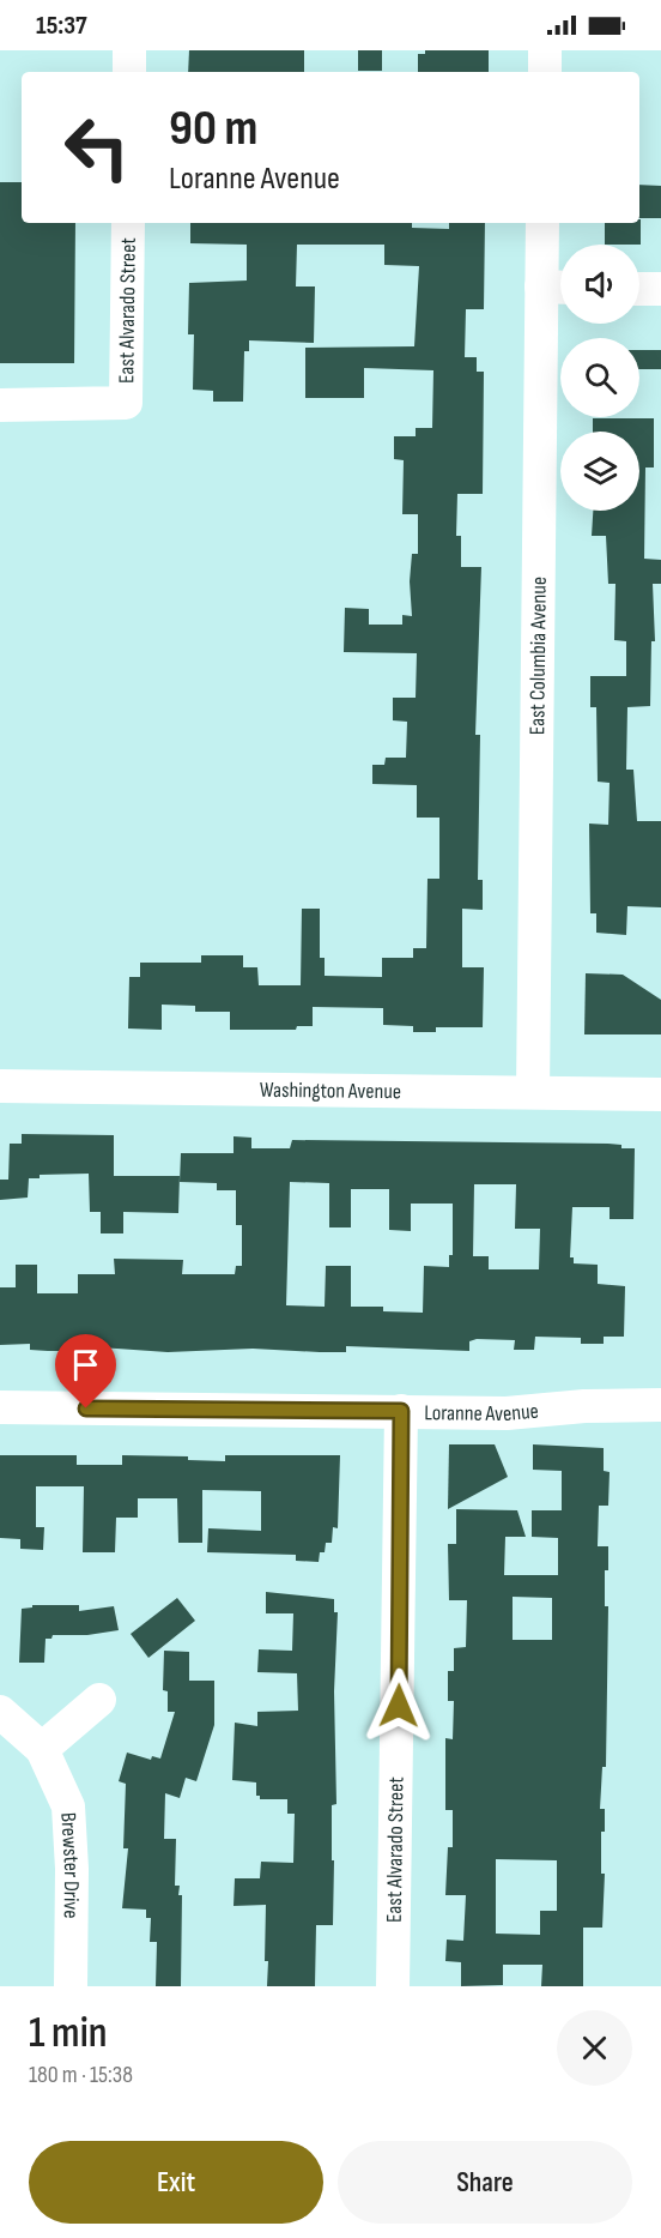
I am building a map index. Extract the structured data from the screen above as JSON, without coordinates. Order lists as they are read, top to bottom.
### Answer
{
  "streets": {
    "street": [
      "East Alvarado Street",
      "East Columbia Avenue",
      "Washington Avenue",
      "Loranne Avenue",
      "Brewster Drive"
    ]
  },
  "crossings": [
    ["East Alvarado Street", "Loranne Avenue"],
    ["East Columbia Avenue", "Washington Avenue"]
  ],
  "page": {
    "status": "15:37",
    "turn": ["90 m", "Loranne Avenue"],
    "heading": ["1 min", "180 m · 15:38"],
    "buttons": ["Exit", "Share"]
  }
}
